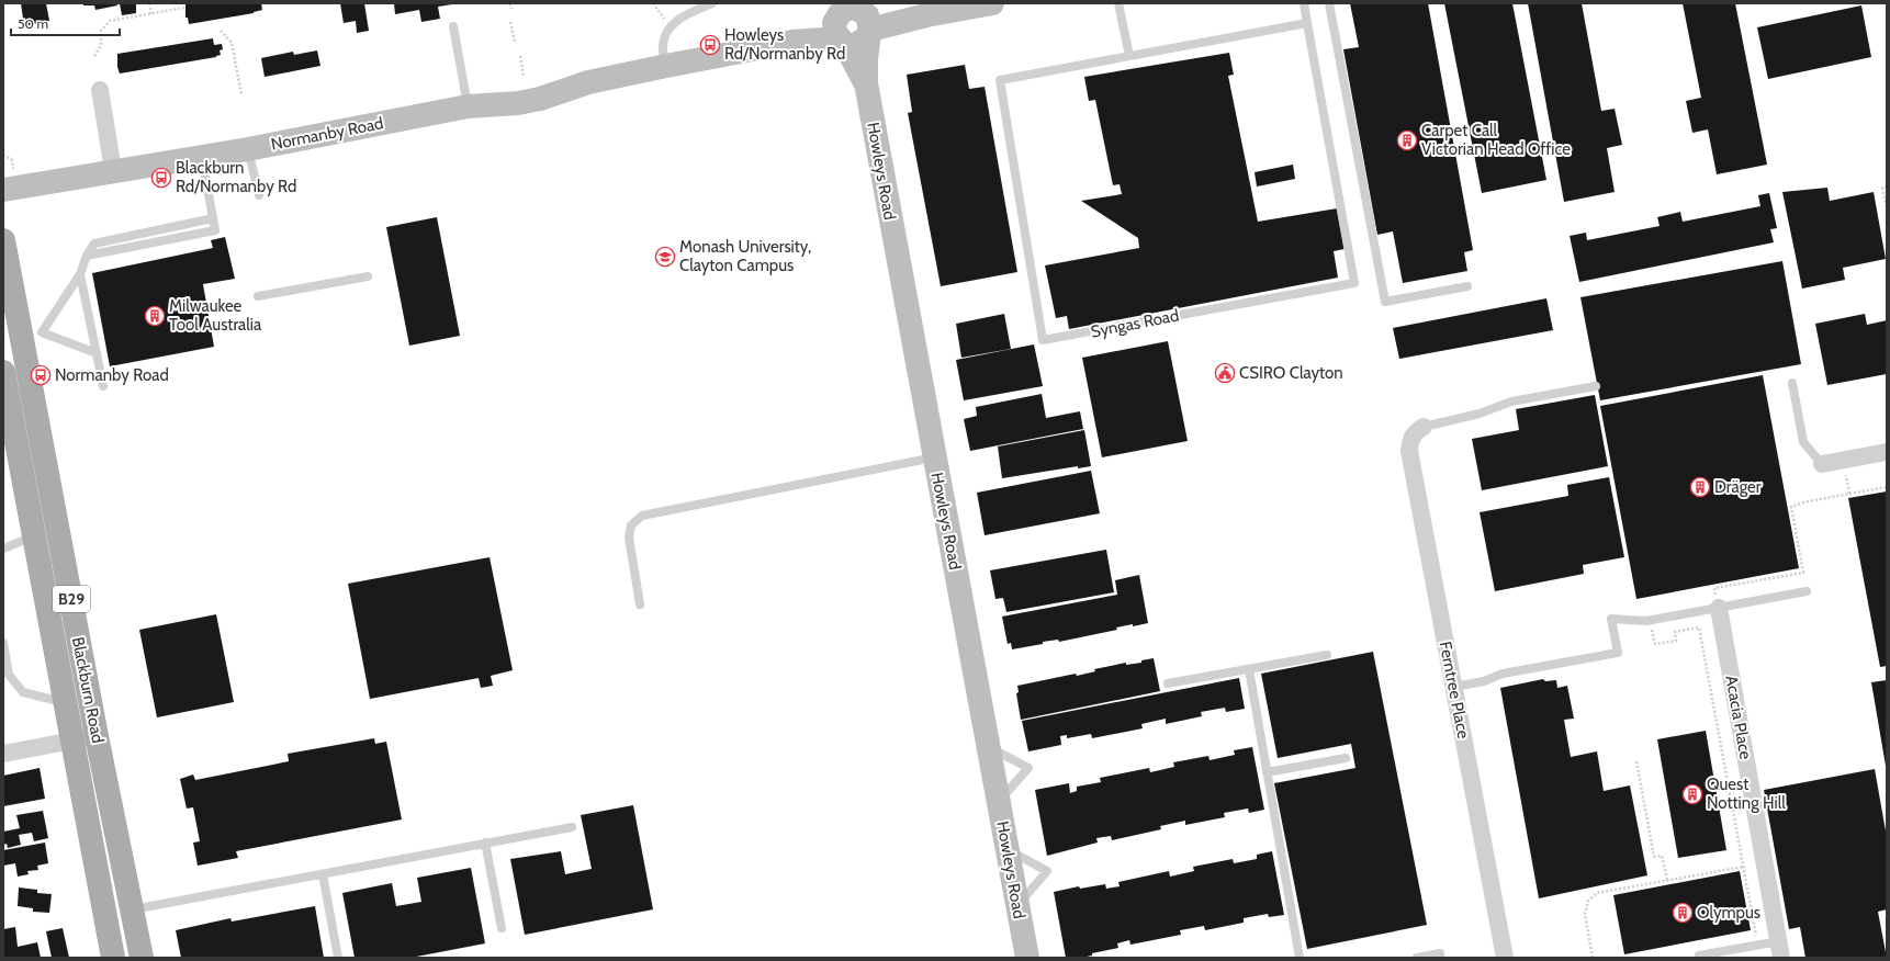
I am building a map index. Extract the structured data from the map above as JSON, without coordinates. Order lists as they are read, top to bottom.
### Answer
{
  "streets": {
    "main road": ["B29", "Blackburn Road"],
    "street": [
      "Normanby Road",
      "Howleys Road",
      "Ferntree Place",
      "Acacia Place"
    ],
    "lane": ["Syngas Road"]
  },
  "crossings": [
    ["Normanby Road", "Howleys Road"]
  ],
  "places": {
    "bus stop": ["Howleys Rd/Normanby Rd", "Blackburn Rd/Normanby Rd", "Normanby Road"],
    "building": [
      "Carpet Call Victorian Head Office",
      "Milwaukee Tool Australia",
      "Dräger",
      "Quest Notting Hill",
      "Olympus"
    ],
    "school or university": ["Monash University, Clayton Campus"],
    "public building": ["CSIRO Clayton"]
  },
  "scale_bar": "50 m"
}
